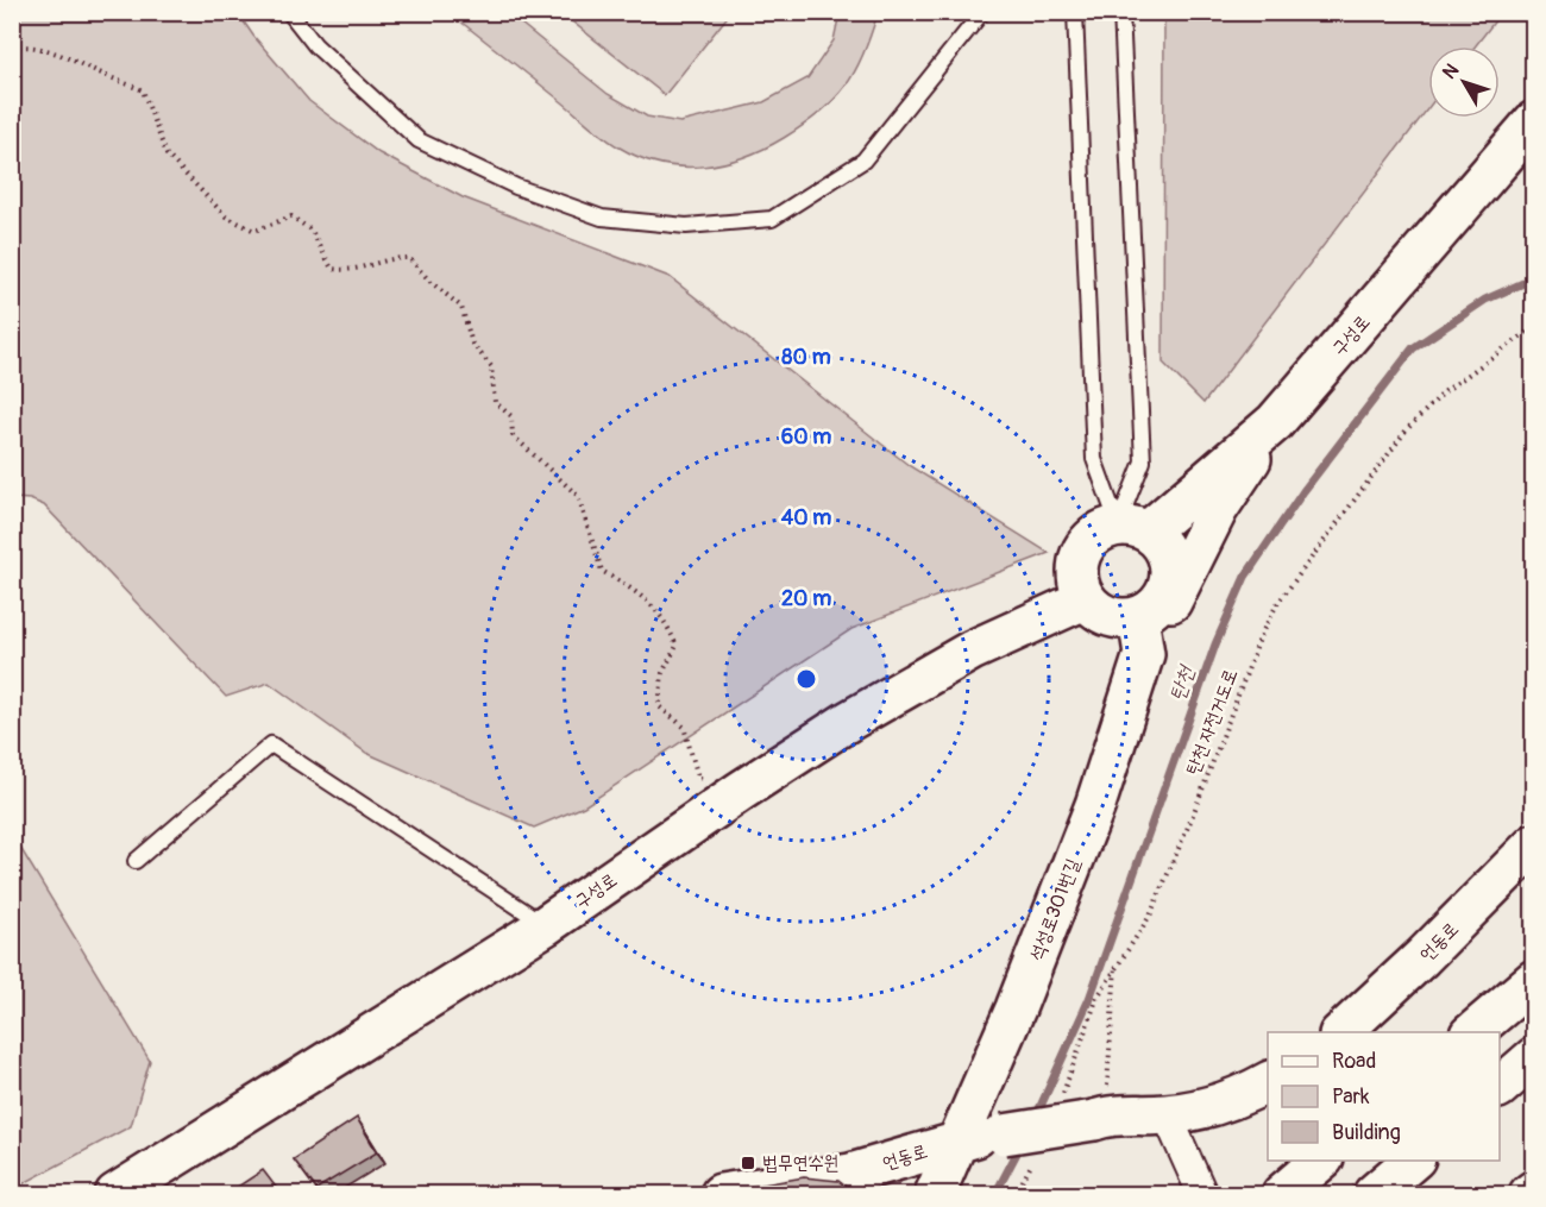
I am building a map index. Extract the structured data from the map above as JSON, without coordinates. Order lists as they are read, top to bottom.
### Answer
{
  "streets": {
    "main road": ["구성로", "석성로301번길", "언동로"],
    "path": ["탄천 자전거도로"]
  },
  "crossings": [
    ["구성로", "석성로301번길"],
    ["석성로301번길", "언동로"]
  ],
  "water": ["탄천"],
  "places": {
    "transit": ["법무연수원"]
  },
  "legend": ["Road", "Park", "Building"],
  "north": "top left",
  "rings": [
    "80 m",
    "60 m",
    "40 m",
    "20 m"
  ]
}
